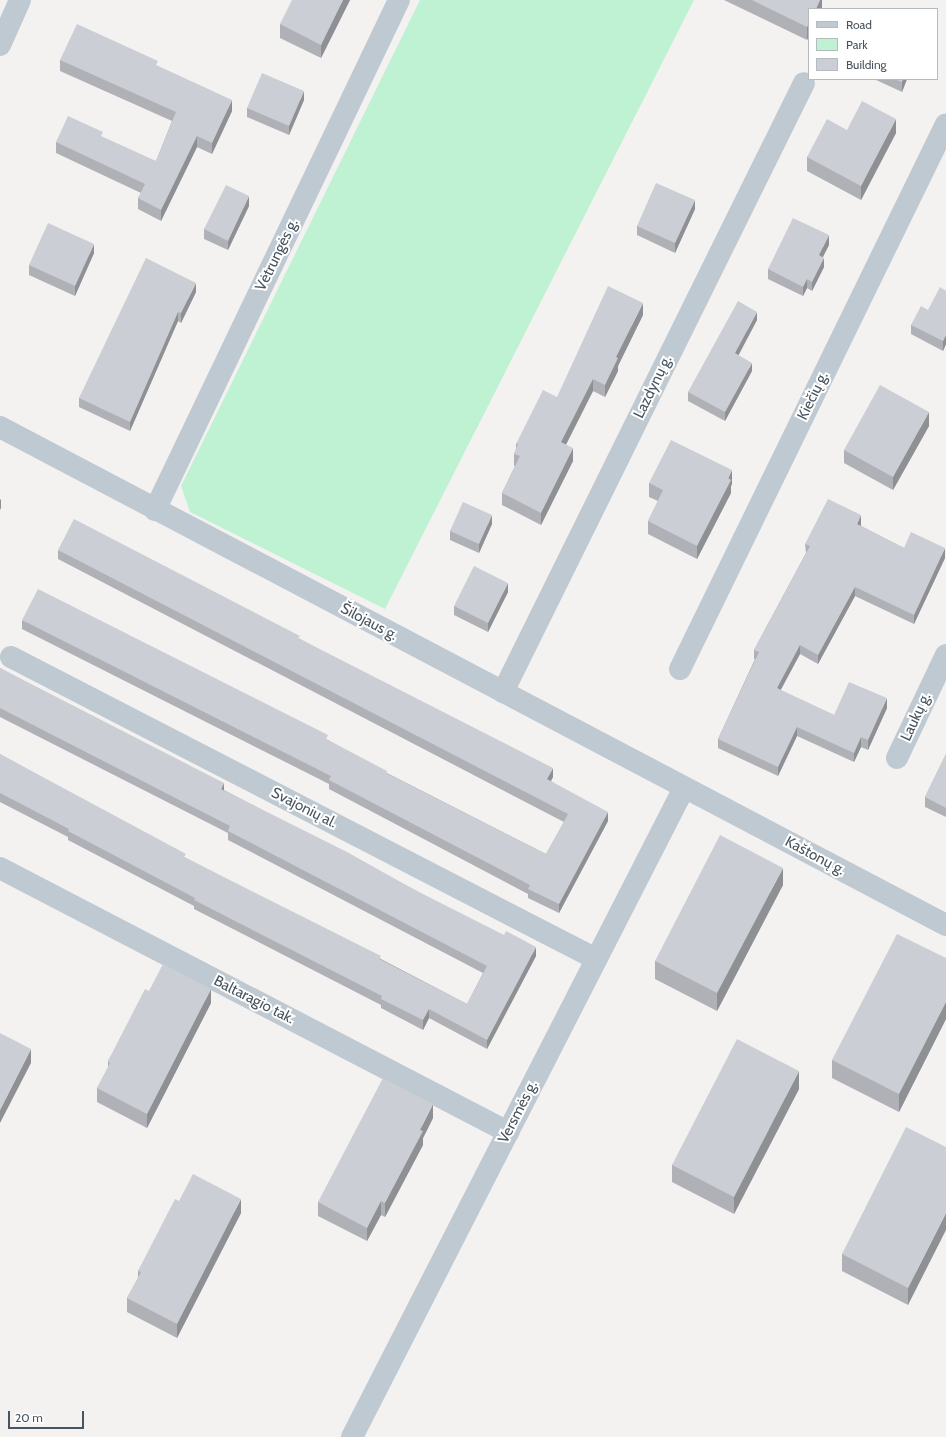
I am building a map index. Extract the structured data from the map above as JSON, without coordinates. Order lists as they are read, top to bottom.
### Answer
{
  "streets": {
    "street": [
      "Vėtrungės g.",
      "Lazdynų g.",
      "Kiečių g.",
      "Šilojaus g.",
      "Laukų g.",
      "Svajonių al.",
      "Kaštonų g.",
      "Baltaragio tak.",
      "Versmės g."
    ]
  },
  "crossings": [
    ["Vėtrungės g.", "Šilojaus g."],
    ["Lazdynų g.", "Šilojaus g."],
    ["Šilojaus g.", "Kaštonų g."],
    ["Šilojaus g.", "Versmės g."],
    ["Svajonių al.", "Versmės g."],
    ["Kaštonų g.", "Versmės g."],
    ["Baltaragio tak.", "Versmės g."]
  ],
  "legend": ["Road", "Park", "Building"],
  "scale_bar": "20 m"
}
